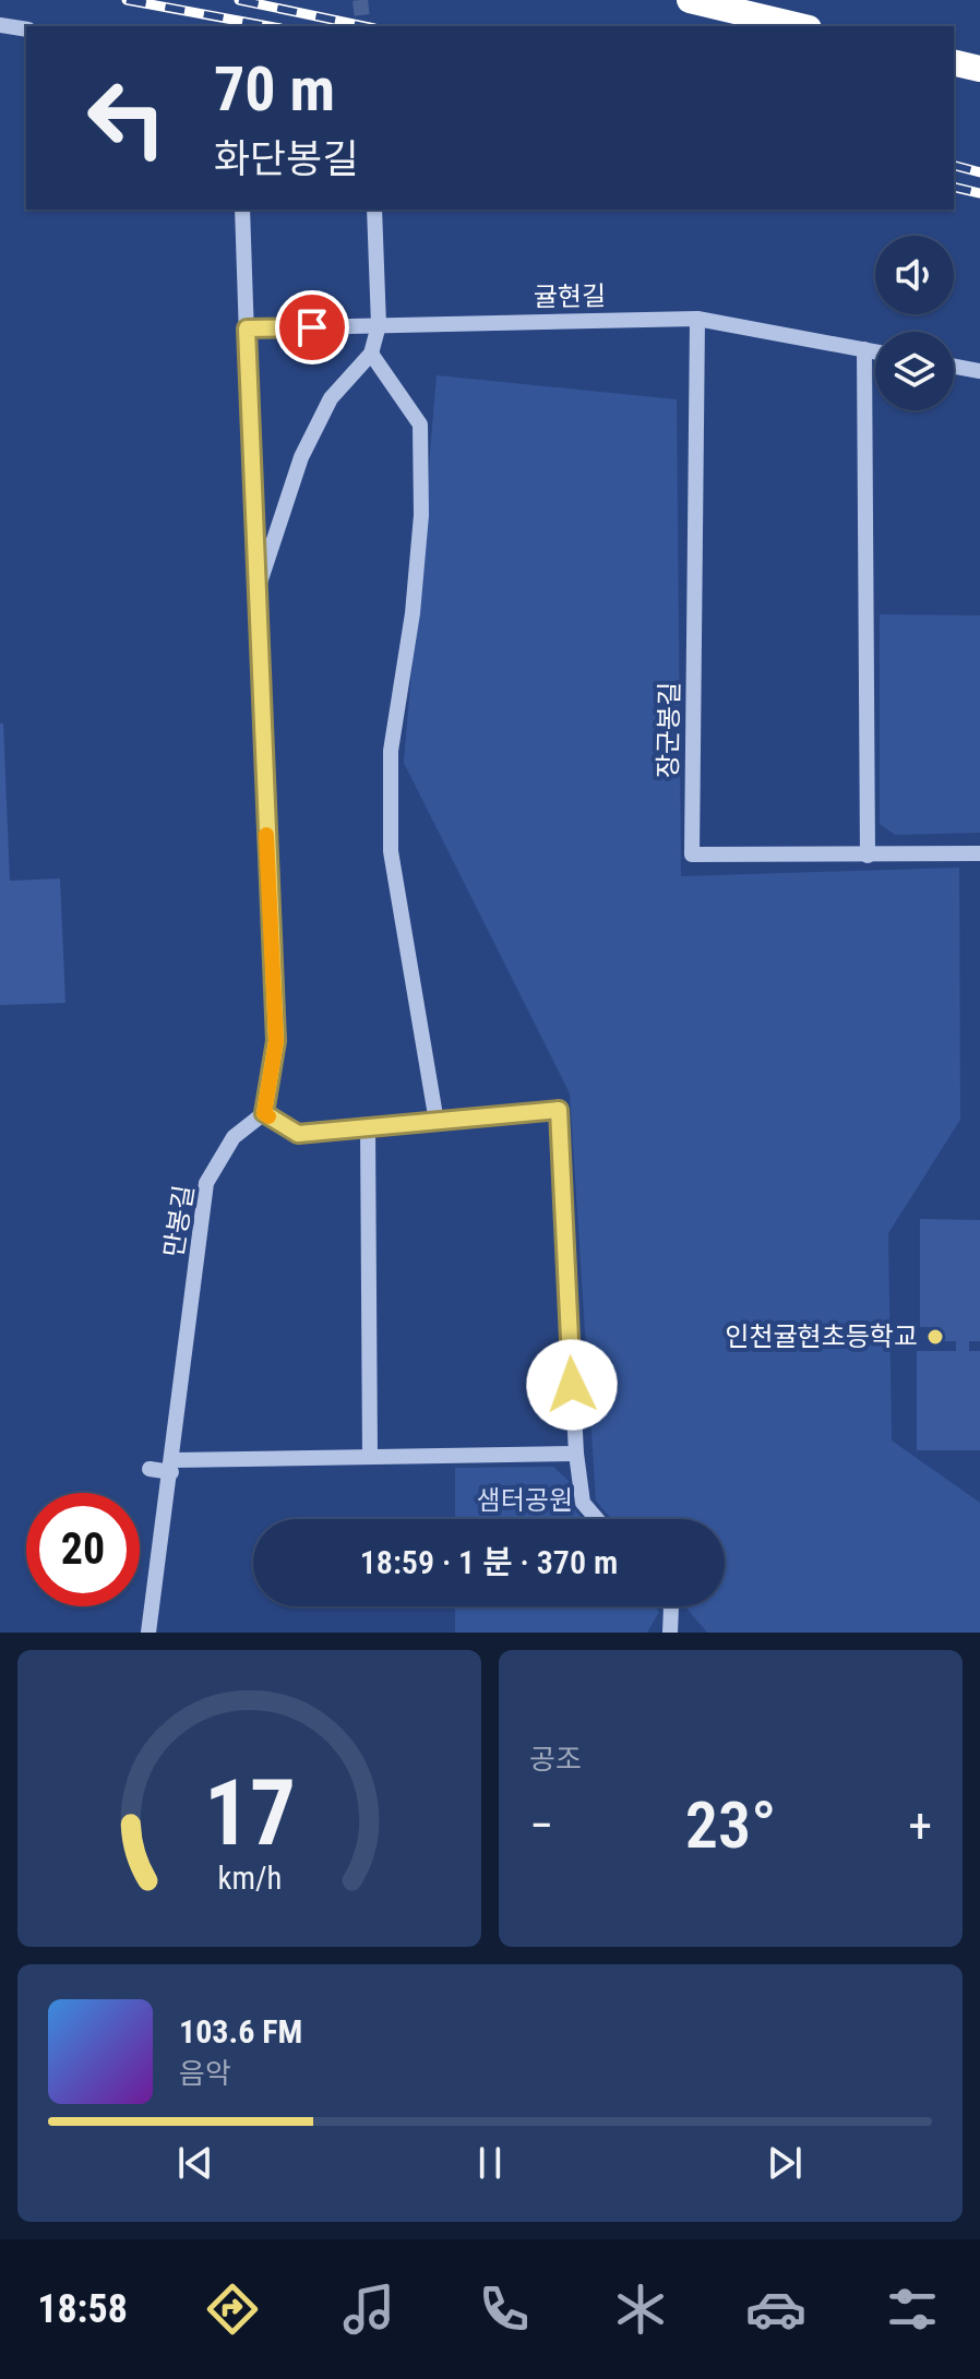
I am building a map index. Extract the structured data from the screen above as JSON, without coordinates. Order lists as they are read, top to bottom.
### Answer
{
  "streets": {
    "street": ["귤현길", "장군봉길", "만봉길"]
  },
  "crossings": [
    ["귤현길", "장군봉길"]
  ],
  "parks": ["샘터공원"],
  "places": ["인천귤현초등학교"],
  "page": {
    "turn": ["70 m", "화단봉길"],
    "limit": "20",
    "trip": "18:59 · 1 분 · 370 m",
    "tile": "공조",
    "heat": ["−", "23°", "+"],
    "song": ["103.6 FM", "음악"],
    "tabs": "18:58",
    "gauge": ["17", "km/h"]
  }
}
